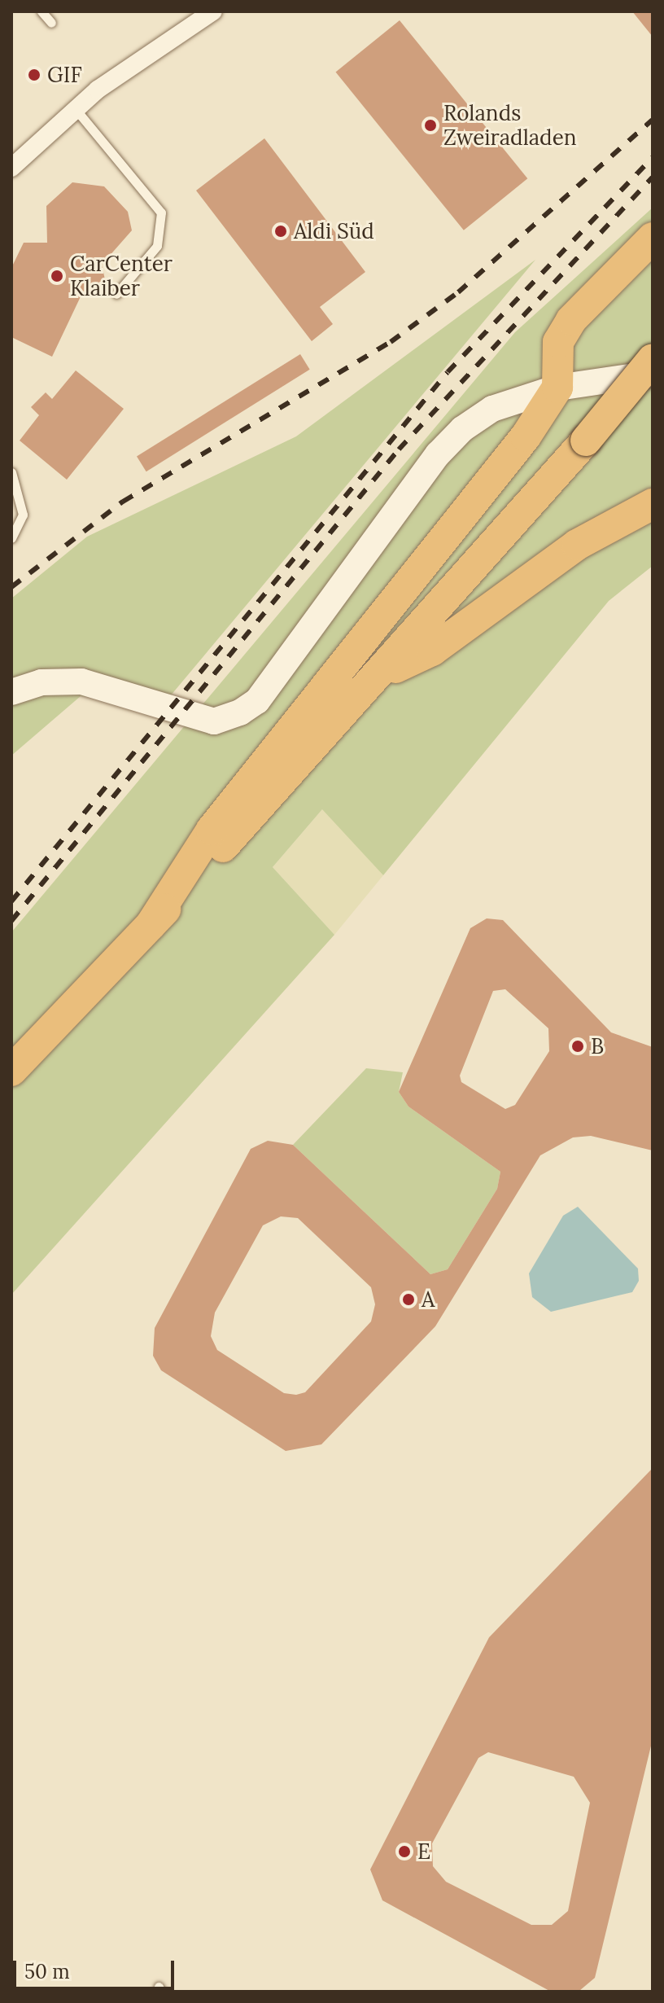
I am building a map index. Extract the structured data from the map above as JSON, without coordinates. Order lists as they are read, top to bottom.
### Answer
{
  "places": [
    "GIF",
    "Rolands Zweiradladen",
    "Aldi Süd",
    "CarCenter Klaiber",
    "B",
    "A",
    "E"
  ],
  "scale_bar": "50 m"
}
